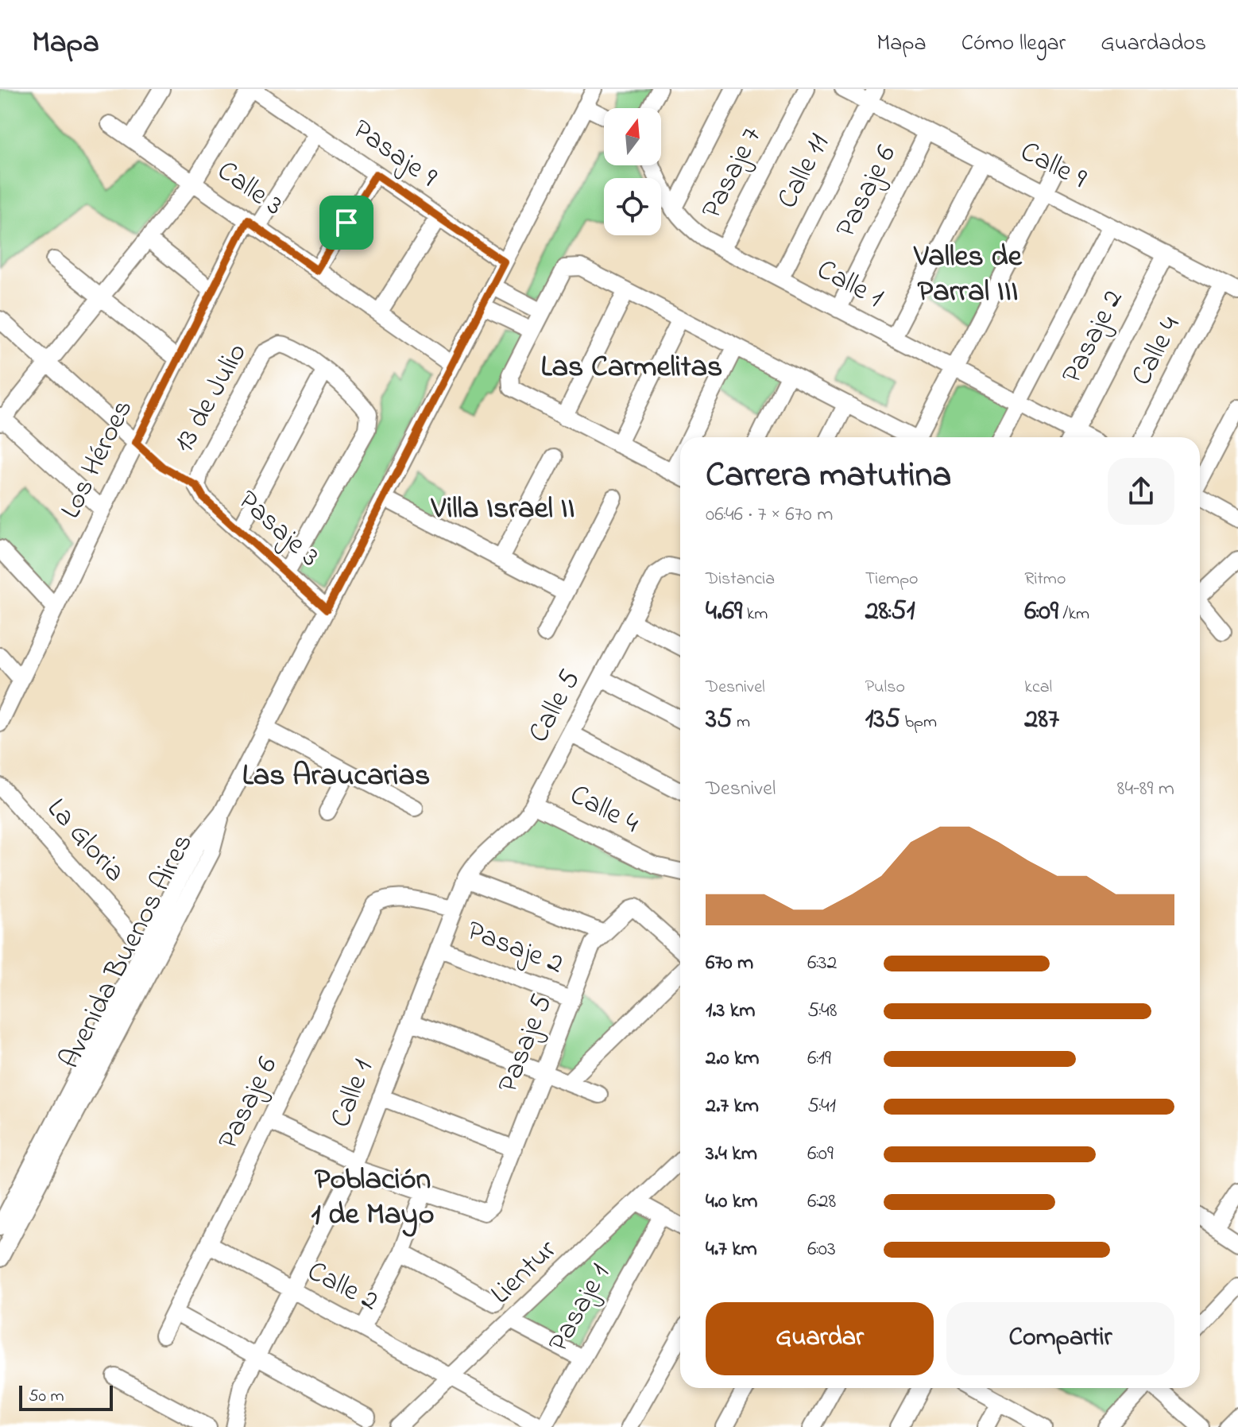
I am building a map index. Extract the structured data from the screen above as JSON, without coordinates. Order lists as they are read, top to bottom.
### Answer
{
  "streets": {
    "street": [
      "Pasaje 9",
      "Calle 9",
      "Calle 11",
      "Pasaje 7",
      "Calle 3",
      "Pasaje 6",
      "Calle 1",
      "Pasaje 2",
      "Calle 4",
      "13 de Julio",
      "Los Héroes",
      "Pasaje 3",
      "Calle 5",
      "La Gloria",
      "Avenida Buenos Aires",
      "Pasaje 5",
      "Lientur",
      "Calle 2",
      "Pasaje 1"
    ]
  },
  "crossings": [
    ["Pasaje 9", "Los Héroes"],
    ["Calle 9", "Calle 11"],
    ["Calle 9", "Pasaje 6"],
    ["Calle 9", "Pasaje 2"],
    ["Calle 9", "Calle 4"],
    ["Calle 11", "Calle 1"],
    ["Pasaje 7", "Calle 1"],
    ["Calle 3", "Los Héroes"],
    ["Pasaje 6", "Calle 1"],
    ["Pasaje 6", "Calle 2"],
    ["Calle 1", "Pasaje 2"],
    ["Calle 1", "Calle 5"],
    ["Calle 1", "Calle 2"],
    ["Pasaje 2", "Pasaje 5"],
    ["Calle 4", "Calle 5"],
    ["13 de Julio", "Pasaje 3"],
    ["La Gloria", "Avenida Buenos Aires"],
    ["Lientur", "Calle 2"],
    ["Calle 2", "Pasaje 1"]
  ],
  "districts": [
    "Valles de Parral III",
    "Las Carmelitas",
    "Villa Israel II",
    "Las Araucarias",
    "Población 1 de Mayo"
  ],
  "scale_bar": "50 m",
  "north": "top",
  "page": {
    "header": "Mapa",
    "nav": ["Mapa", "Cómo llegar", "Guardados"],
    "heading": ["Carrera matutina", "06:46 · 7 × 670 m"],
    "stats": [
      ["Distancia", "4.69 km"],
      ["Tiempo", "28:51"],
      ["Ritmo", "6:09 /km"],
      ["Desnivel", "35 m"],
      ["Pulso", "135 bpm"],
      ["kcal", "287"]
    ],
    "chart": ["Desnivel", "84–89 m"],
    "list": [
      {
        "name": "670 m",
        "note": "6:32"
      },
      {
        "name": "1.3 km",
        "note": "5:48"
      },
      {
        "name": "2.0 km",
        "note": "6:19"
      },
      {
        "name": "2.7 km",
        "note": "5:41"
      },
      {
        "name": "3.4 km",
        "note": "6:09"
      },
      {
        "name": "4.0 km",
        "note": "6:28"
      },
      {
        "name": "4.7 km",
        "note": "6:03"
      }
    ],
    "buttons": ["Guardar", "Compartir"],
    "scale": "50 m"
  }
}
